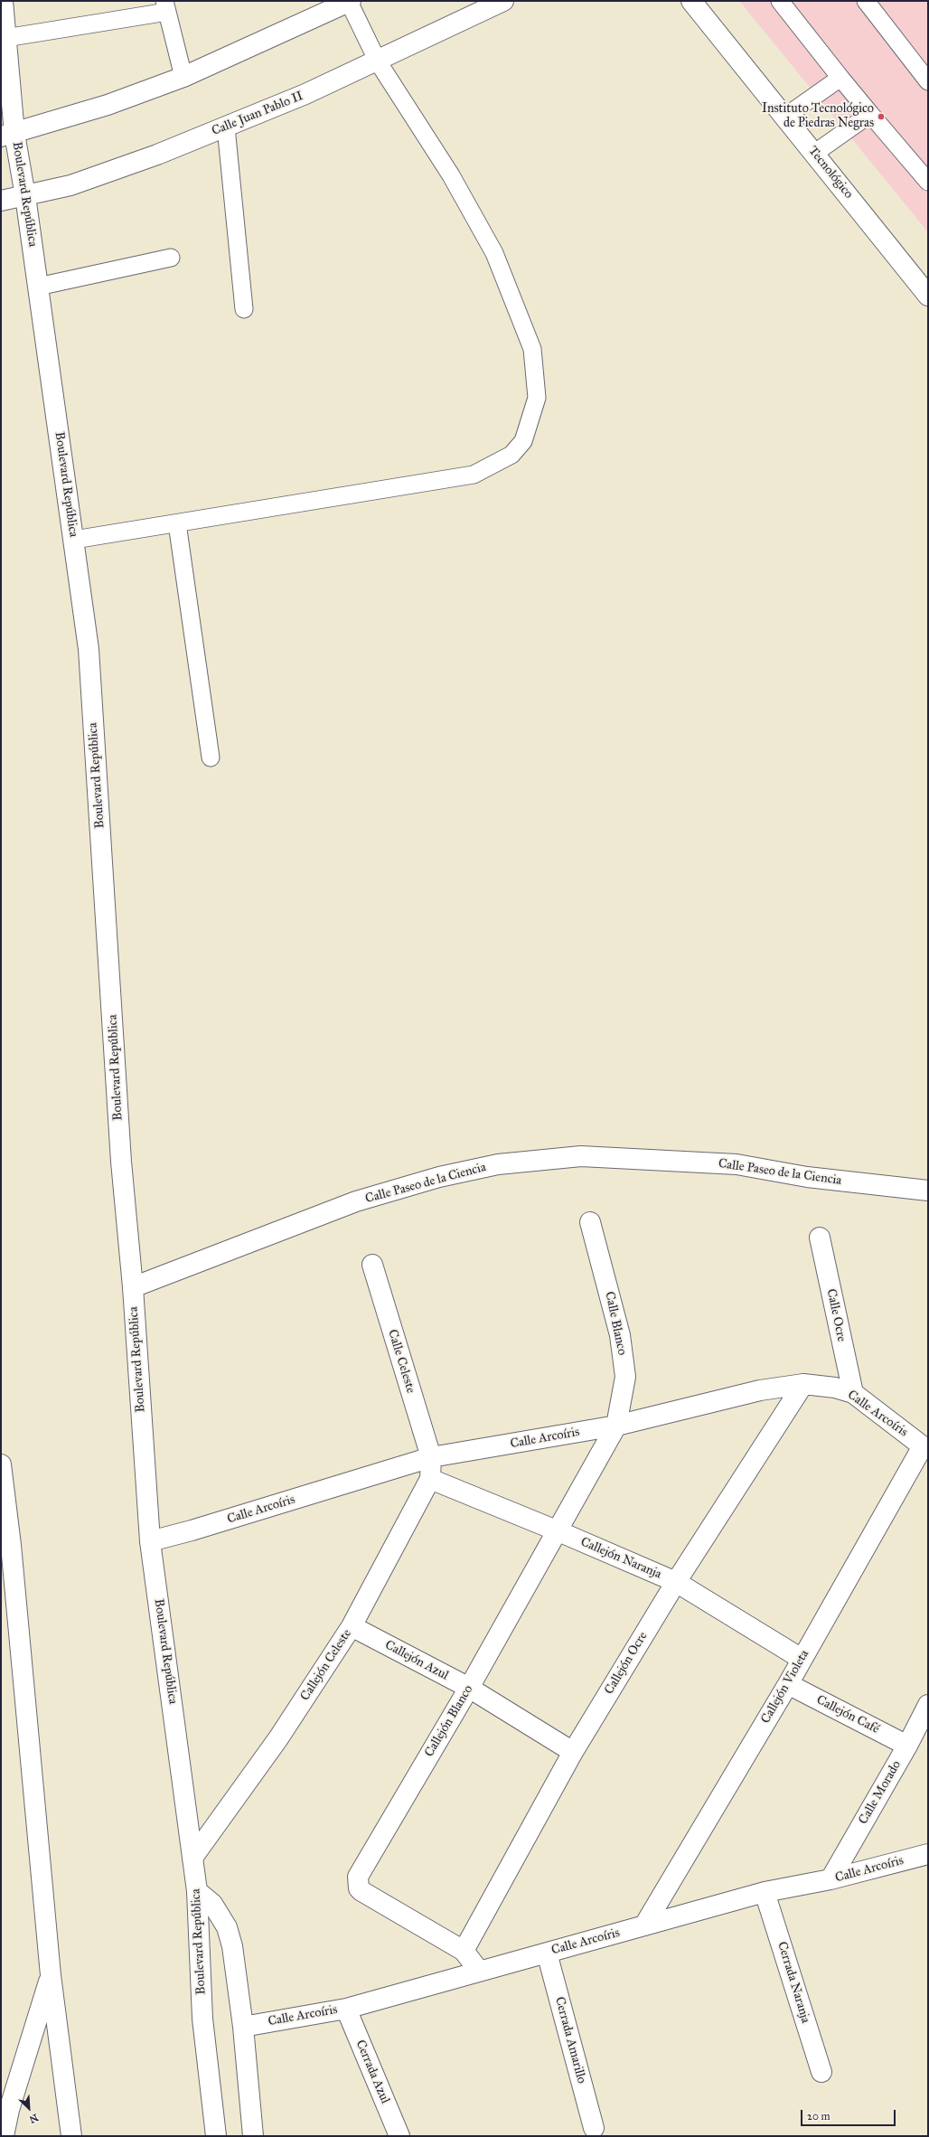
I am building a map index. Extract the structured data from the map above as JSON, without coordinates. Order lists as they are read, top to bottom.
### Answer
{
  "streets": {
    "street": [
      "Calle Juan Pablo II",
      "Tecnológico",
      "Boulevard República",
      "Calle Paseo de la Ciencia",
      "Calle Ocre",
      "Calle Blanco",
      "Calle Celeste",
      "Calle Arcoíris",
      "Callejón Naranja",
      "Callejón Azul",
      "Callejón Ocre",
      "Callejón Celeste",
      "Callejón Violeta",
      "Callejón Café",
      "Callejón Blanco",
      "Calle Morado",
      "Cerrada Naranja",
      "Cerrada Amarillo",
      "Cerrada Azul"
    ]
  },
  "crossings": [
    ["Calle Juan Pablo II", "Boulevard República"],
    ["Boulevard República", "Calle Paseo de la Ciencia"],
    ["Boulevard República", "Calle Arcoíris"],
    ["Boulevard República", "Callejón Celeste"],
    ["Calle Ocre", "Calle Arcoíris"],
    ["Calle Blanco", "Calle Arcoíris"],
    ["Calle Blanco", "Callejón Blanco"],
    ["Calle Celeste", "Calle Arcoíris"],
    ["Calle Celeste", "Callejón Celeste"],
    ["Calle Arcoíris", "Callejón Ocre"],
    ["Calle Arcoíris", "Callejón Celeste"],
    ["Calle Arcoíris", "Callejón Violeta"],
    ["Calle Arcoíris", "Callejón Blanco"],
    ["Calle Arcoíris", "Calle Morado"],
    ["Calle Arcoíris", "Cerrada Naranja"],
    ["Calle Arcoíris", "Cerrada Amarillo"],
    ["Calle Arcoíris", "Cerrada Azul"],
    ["Callejón Naranja", "Callejón Ocre"],
    ["Callejón Naranja", "Callejón Celeste"],
    ["Callejón Naranja", "Callejón Violeta"],
    ["Callejón Naranja", "Callejón Blanco"],
    ["Callejón Azul", "Callejón Ocre"],
    ["Callejón Azul", "Callejón Celeste"],
    ["Callejón Azul", "Callejón Blanco"],
    ["Callejón Ocre", "Callejón Blanco"],
    ["Callejón Violeta", "Callejón Café"],
    ["Callejón Café", "Calle Morado"]
  ],
  "places": ["Instituto Tecnológico de Piedras Negras"],
  "scale_bar": "20 m",
  "north": "bottom right"
}
